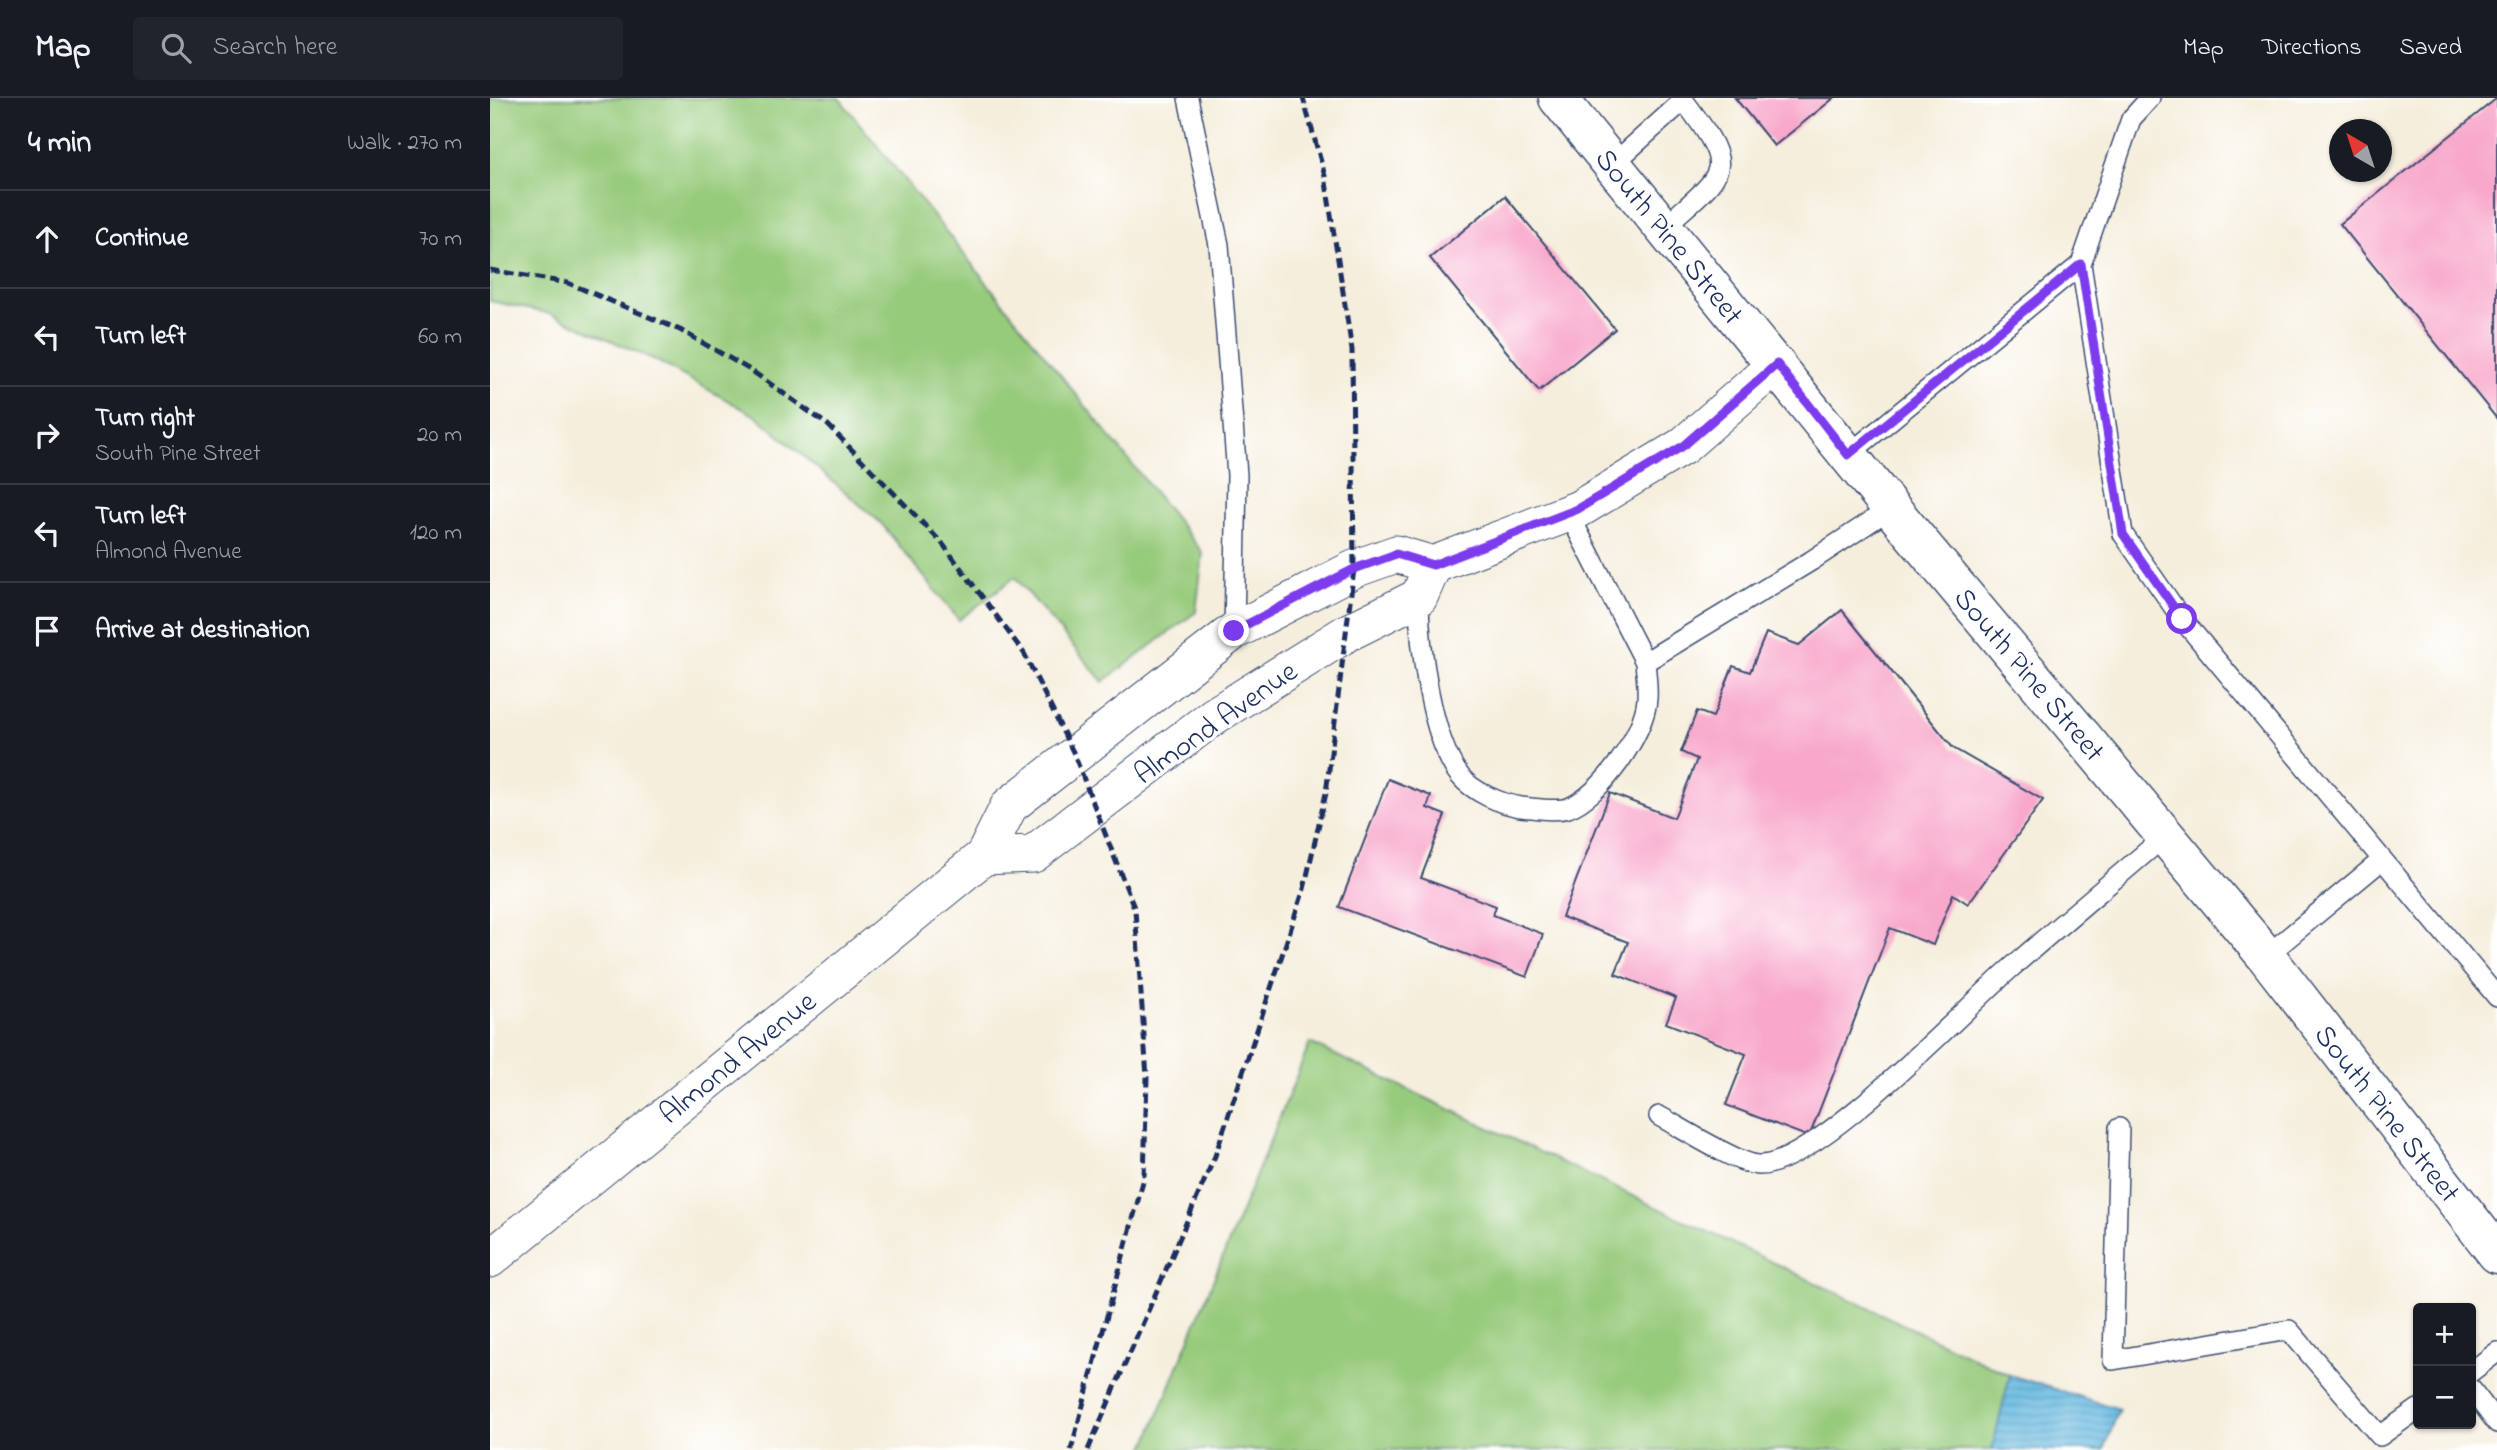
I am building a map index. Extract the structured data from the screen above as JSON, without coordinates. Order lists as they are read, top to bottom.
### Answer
{
  "streets": {
    "main road": ["South Pine Street"],
    "street": ["Almond Avenue"]
  },
  "crossings": [
    ["South Pine Street", "Almond Avenue"]
  ],
  "north": "top left",
  "page": {
    "header": "Map",
    "search": "Search here",
    "nav": ["Map", "Directions", "Saved"],
    "heading": ["4 min", "Walk · 270 m"],
    "list": [
      ["Continue", "70 m"],
      ["Turn left", "60 m"],
      ["Turn right", "South Pine Street", "20 m"],
      ["Turn left", "Almond Avenue", "120 m"],
      "Arrive at destination"
    ],
    "map_buttons": ["+", "−"]
  }
}
